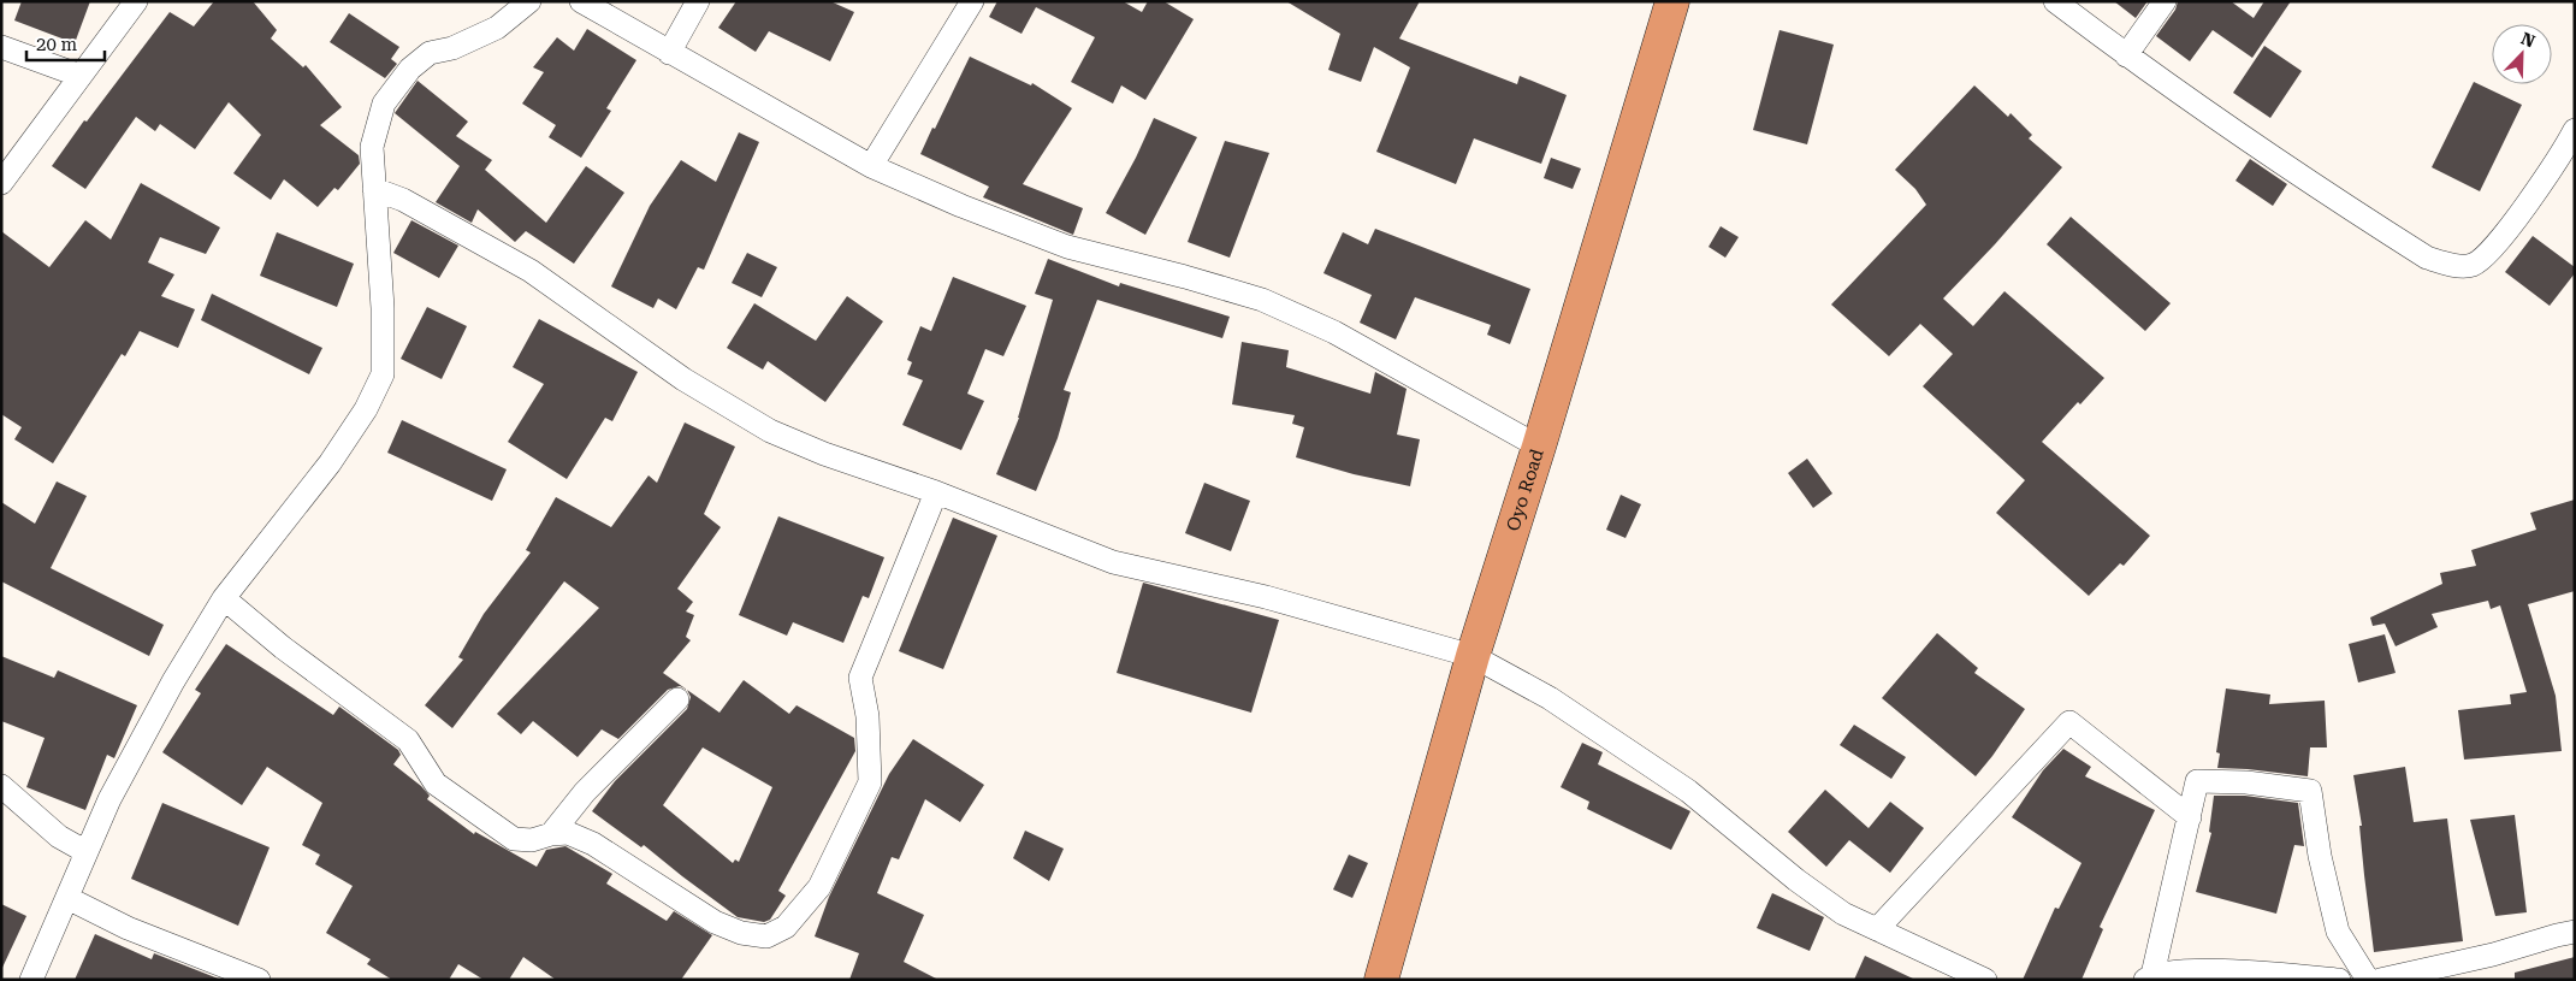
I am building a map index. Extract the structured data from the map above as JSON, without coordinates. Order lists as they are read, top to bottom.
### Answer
{
  "streets": {
    "highway": ["Oyo Road"]
  },
  "scale_bar": "20 m",
  "north": "top right"
}
